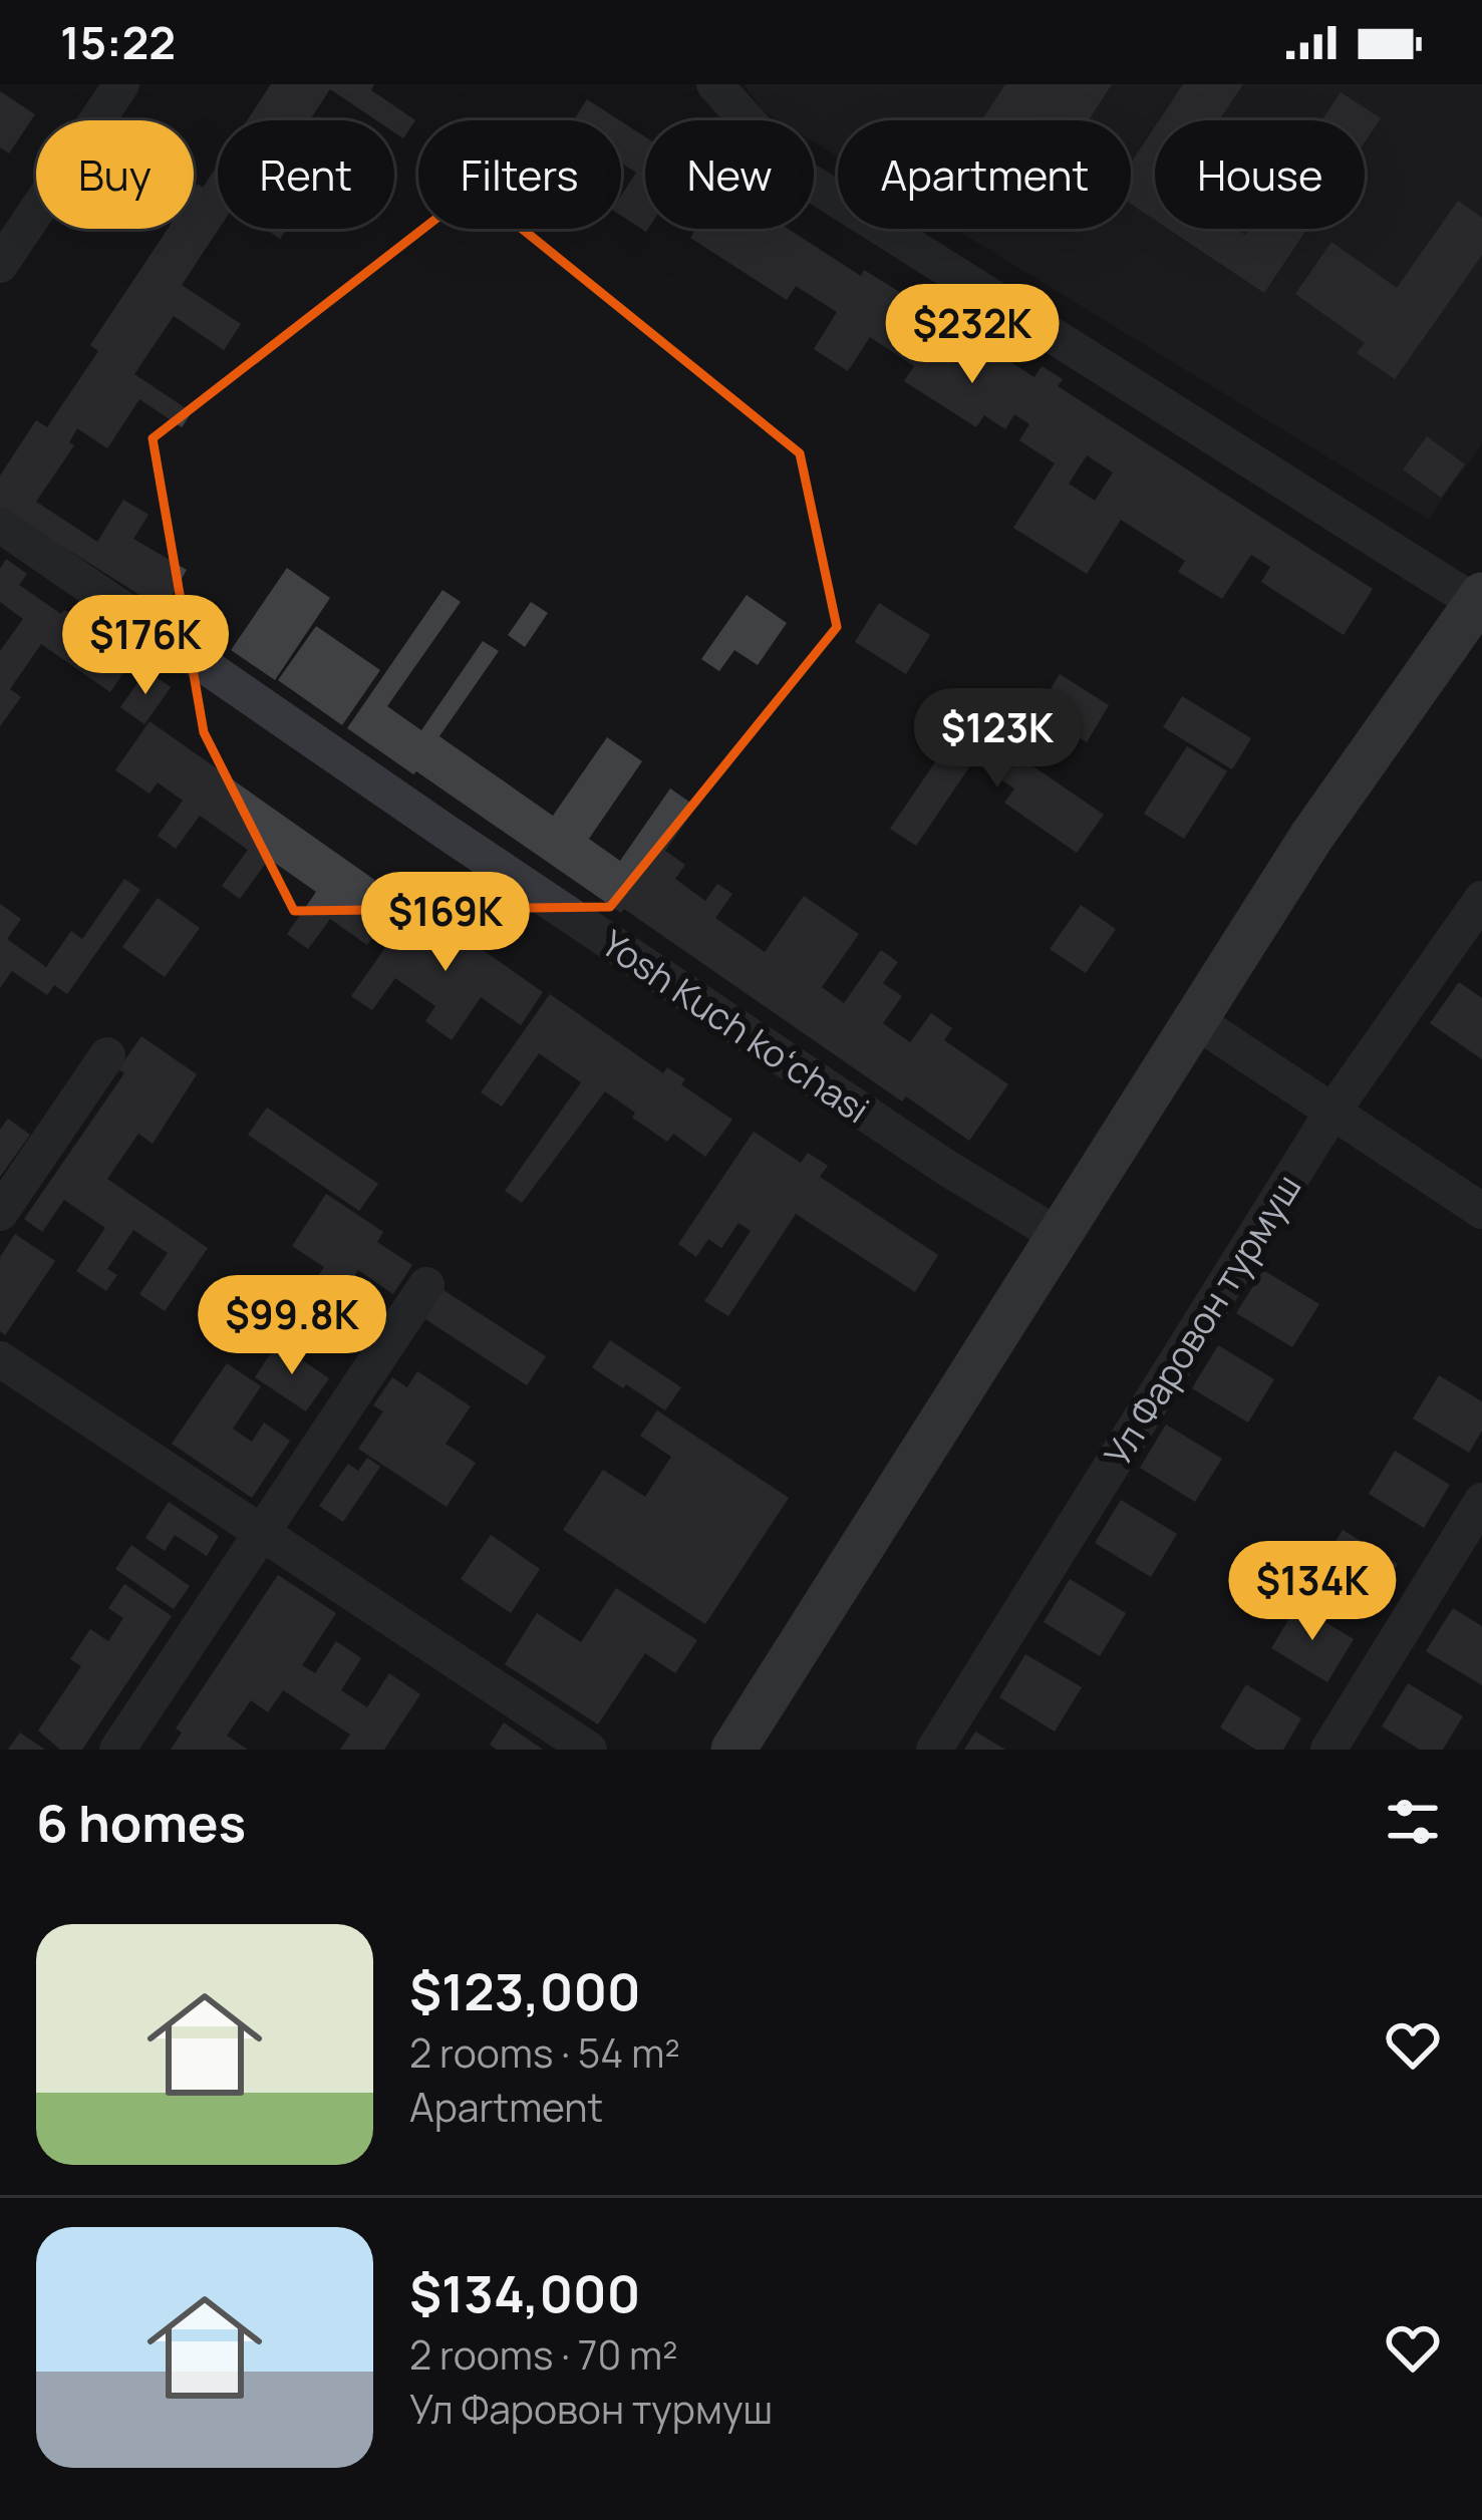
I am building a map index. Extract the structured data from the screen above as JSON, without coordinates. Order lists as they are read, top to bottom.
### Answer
{
  "streets": {
    "street": ["Yosh Kuch koʻchasi", "Ул Фаровон турмуш"]
  },
  "page": {
    "status": "15:22",
    "chip": [
      "Buy",
      "Rent",
      "Filters",
      "New",
      "Apartment",
      "House"
    ],
    "price": [
      "$232K",
      "$176K",
      "$123K",
      "$169K",
      "$99.8K",
      "$134K"
    ],
    "heading": "6 homes",
    "list": [
      {
        "name": "$123,000",
        "note": "2 rooms · 54 m² · Apartment"
      },
      {
        "name": "$134,000",
        "note": "2 rooms · 70 m² · Ул Фаровон турмуш"
      }
    ]
  }
}
